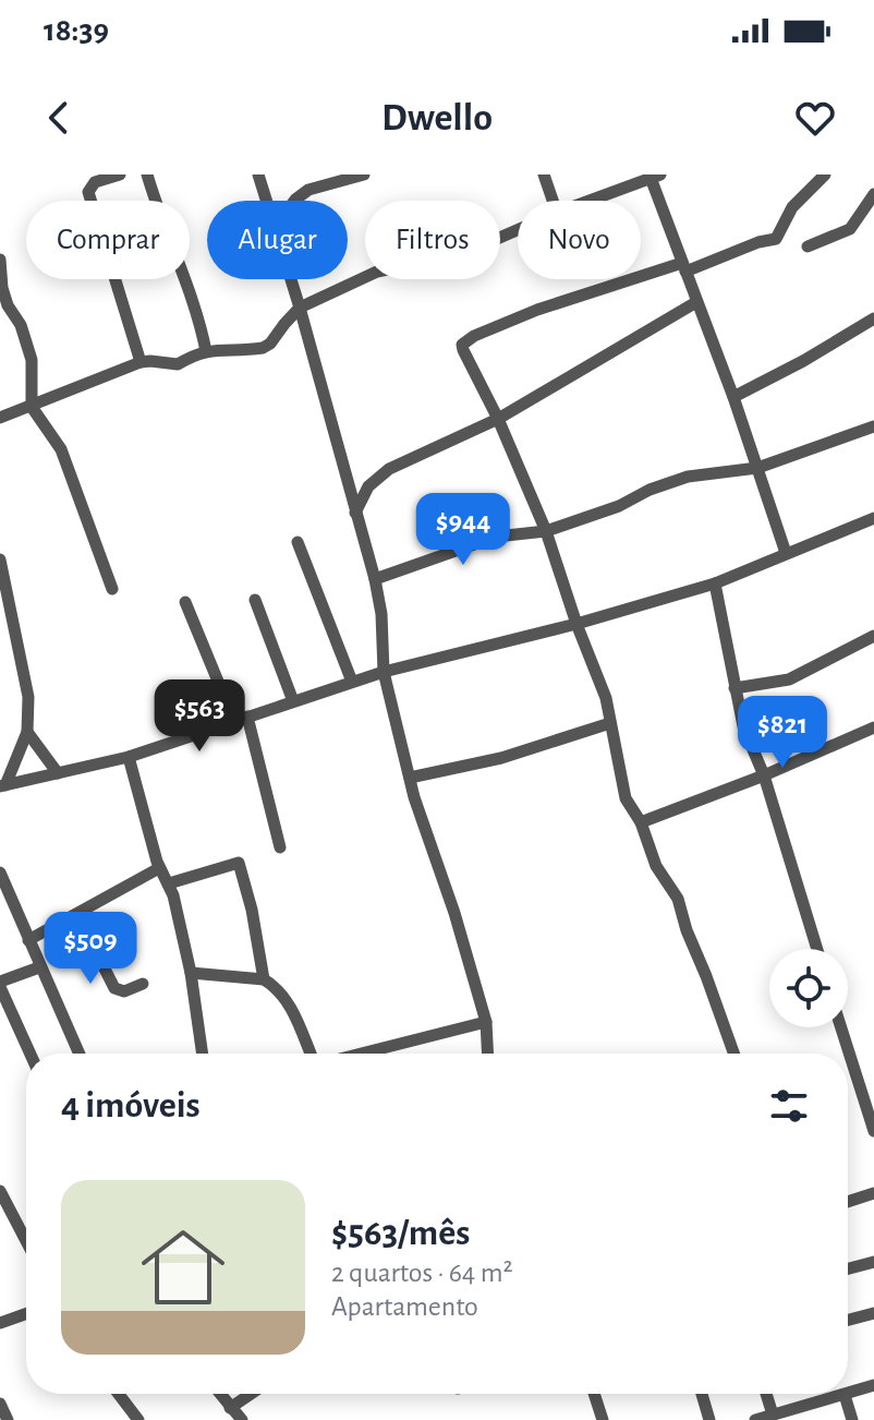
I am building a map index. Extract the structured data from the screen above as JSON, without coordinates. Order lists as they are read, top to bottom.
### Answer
{
  "page": {
    "status": "18:39",
    "header": "Dwello",
    "chip": [
      "Comprar",
      "Alugar",
      "Filtros",
      "Novo"
    ],
    "price": [
      "$944",
      "$563",
      "$821",
      "$509"
    ],
    "heading": "4 imóveis",
    "list": [
      {
        "name": "$563/mês",
        "note": "2 quartos · 64 m² · Apartamento"
      }
    ]
  }
}
